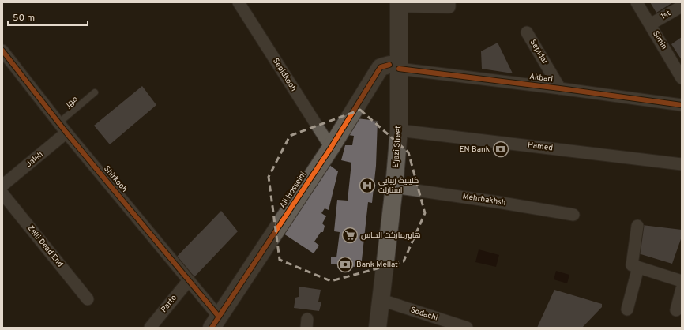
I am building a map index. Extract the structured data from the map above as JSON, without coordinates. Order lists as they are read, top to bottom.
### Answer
{
  "streets": {
    "main road": ["E'jazi Street", "Ali Hosseini"],
    "street": [
      "1st",
      "Simin",
      "Sepidar",
      "Sepidkooh",
      "Akbari",
      "Hamed",
      "Jaleh",
      "Shirkooh",
      "Mehrbakhsh",
      "Zelli Dead End",
      "Parto",
      "Sodachi"
    ],
    "lane": ["مهر"]
  },
  "crossings": [
    ["1st", "Simin"],
    ["Sepidar", "Akbari"],
    ["Sepidkooh", "Ali Hosseini"],
    ["Akbari", "E'jazi Street"],
    ["Akbari", "Ali Hosseini"],
    ["مهر", "Shirkooh"],
    ["E'jazi Street", "Hamed"],
    ["E'jazi Street", "Ali Hosseini"],
    ["E'jazi Street", "Mehrbakhsh"],
    ["E'jazi Street", "Sodachi"],
    ["Jaleh", "Shirkooh"],
    ["Shirkooh", "Ali Hosseini"],
    ["Shirkooh", "Parto"]
  ],
  "places": {
    "bank": ["EN Bank", "Bank Mellat"],
    "hospital": ["کلینیک زیبایی استارلت"],
    "supermarket": ["هایپرمارکت الماس"]
  },
  "scale_bar": "50 m"
}
